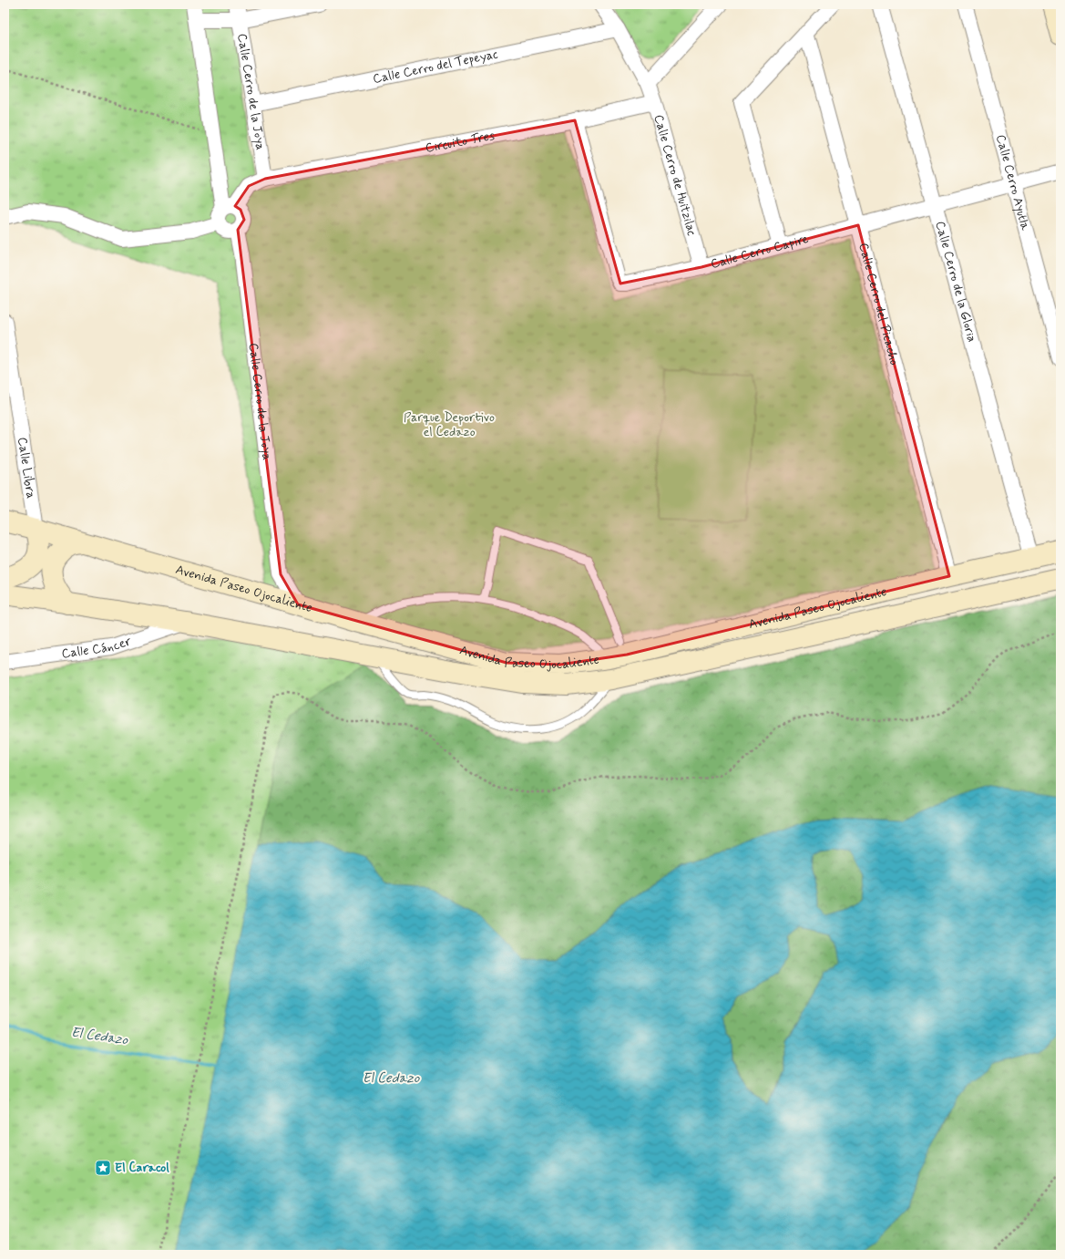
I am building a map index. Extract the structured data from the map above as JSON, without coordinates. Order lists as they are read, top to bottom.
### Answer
{
  "streets": {
    "main road": ["Avenida Paseo Ojocaliente"],
    "street": [
      "Calle Cerro del Tepeyac",
      "Calle Cerro de la Joya",
      "Circuito Tres",
      "Calle Cerro de Huitzilac",
      "Calle Cerro Ayutla",
      "Calle Cerro Capire",
      "Calle Cerro de la Gloria",
      "Calle Cerro del Picacho",
      "Calle Libra",
      "Calle Cáncer"
    ]
  },
  "crossings": [
    ["Calle Cerro del Tepeyac", "Calle Cerro de la Joya"],
    ["Calle Cerro del Tepeyac", "Calle Cerro de Huitzilac"],
    ["Calle Cerro de la Joya", "Circuito Tres"],
    ["Circuito Tres", "Calle Cerro de Huitzilac"],
    ["Circuito Tres", "Calle Cerro Capire"],
    ["Calle Cerro de Huitzilac", "Calle Cerro Capire"],
    ["Calle Cerro Ayutla", "Calle Cerro Capire"],
    ["Calle Cerro Capire", "Calle Cerro de la Gloria"],
    ["Calle Cerro Capire", "Calle Cerro del Picacho"],
    ["Calle Cerro de la Gloria", "Avenida Paseo Ojocaliente"],
    ["Calle Cerro del Picacho", "Avenida Paseo Ojocaliente"],
    ["Calle Libra", "Avenida Paseo Ojocaliente"],
    ["Avenida Paseo Ojocaliente", "Calle Cáncer"]
  ],
  "water": ["El Cedazo"],
  "parks": ["Parque Deportivo el Cedazo"],
  "places": {
    "place": ["El Caracol"]
  }
}
